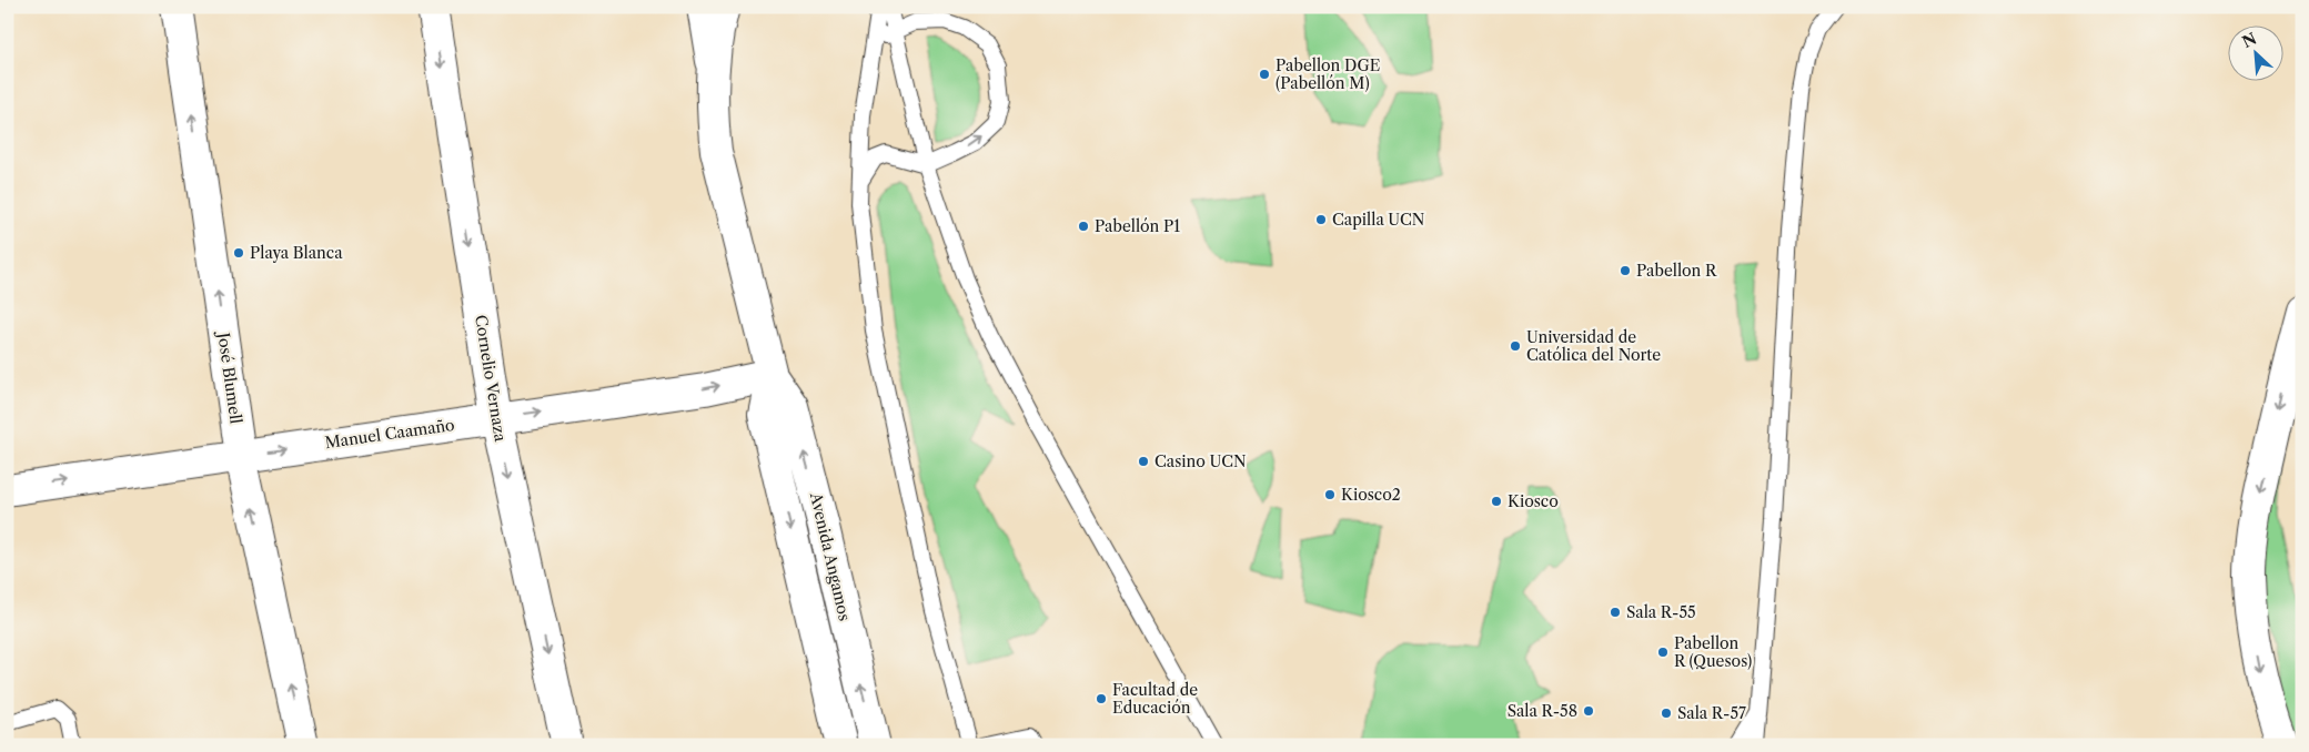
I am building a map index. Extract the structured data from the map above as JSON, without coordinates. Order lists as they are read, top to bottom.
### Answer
{
  "streets": {
    "street": [
      "José Blumell",
      "Cornelio Vernaza",
      "Manuel Caamaño",
      "Avenida Angamos"
    ]
  },
  "crossings": [
    ["José Blumell", "Manuel Caamaño"],
    ["Cornelio Vernaza", "Manuel Caamaño"],
    ["Manuel Caamaño", "Avenida Angamos"]
  ],
  "one_way": ["José Blumell", "Cornelio Vernaza", "Manuel Caamaño"],
  "places": [
    "Pabellon DGE (Pabellón M)",
    "Capilla UCN",
    "Pabellón P1",
    "Playa Blanca",
    "Pabellon R",
    "Universidad de Católica del Norte",
    "Casino UCN",
    "Kiosco2",
    "Kiosco",
    "Sala R-55",
    "Pabellon R (Quesos)",
    "Facultad de Educación",
    "Sala R-58",
    "Sala R-57"
  ],
  "north": "top left"
}
